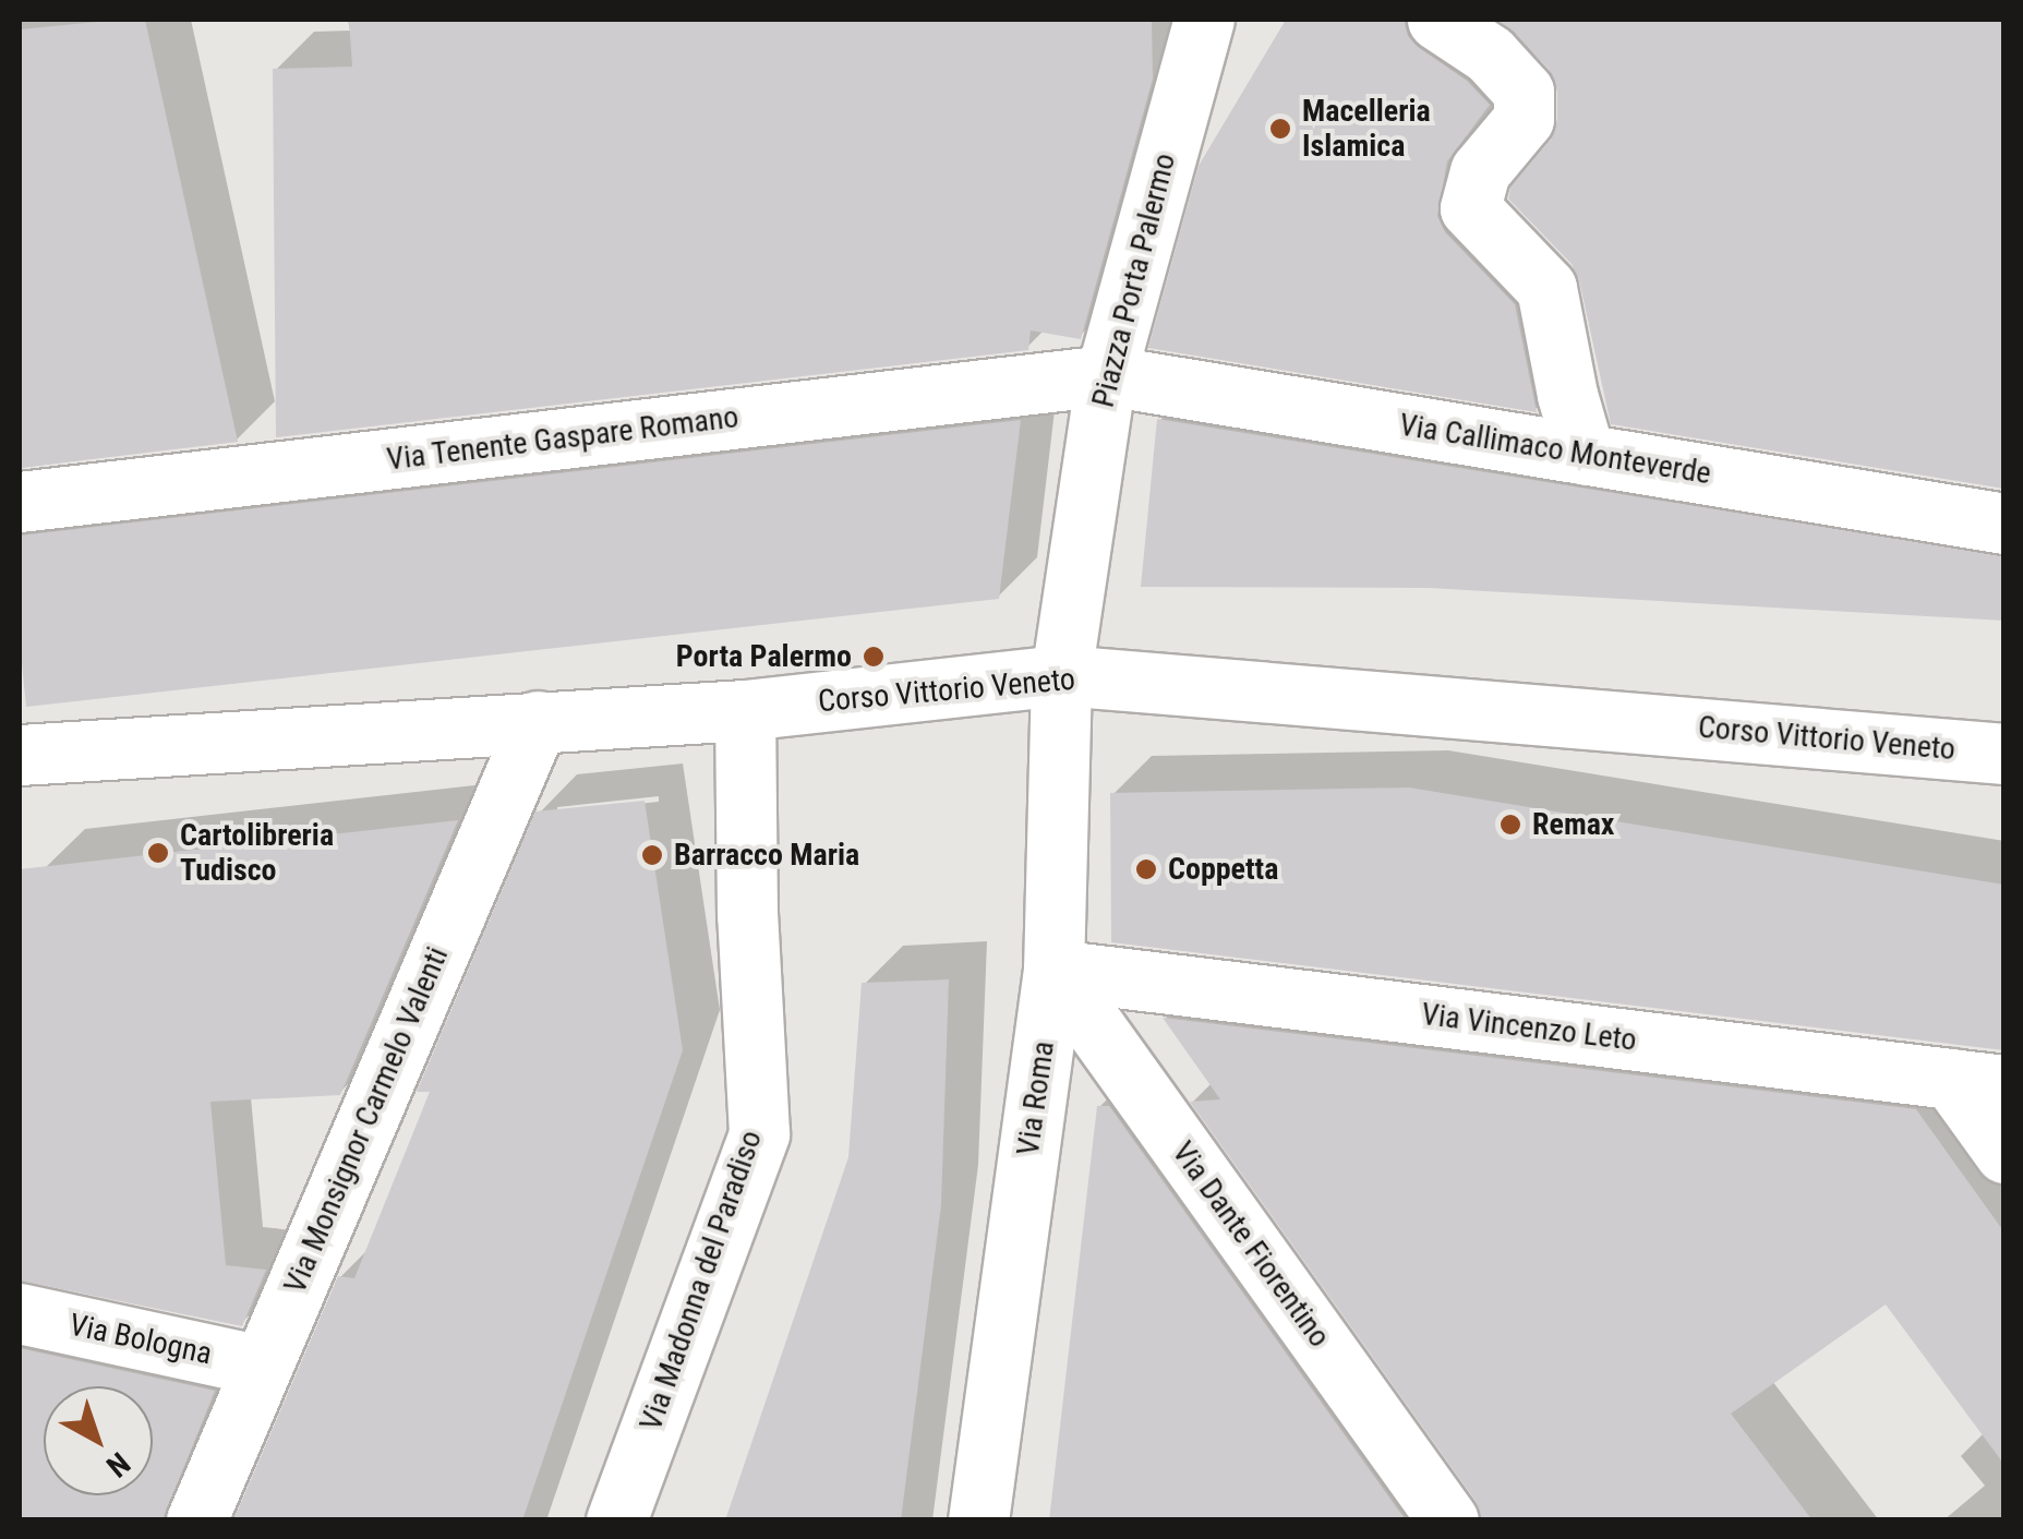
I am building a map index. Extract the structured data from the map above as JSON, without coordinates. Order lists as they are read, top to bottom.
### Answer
{
  "streets": {
    "street": [
      "Piazza Porta Palermo",
      "Via Tenente Gaspare Romano",
      "Via Callimaco Monteverde",
      "Corso Vittorio Veneto",
      "Via Vincenzo Leto",
      "Via Roma",
      "Via Monsignor Carmelo Valenti",
      "Via Dante Fiorentino",
      "Via Madonna del Paradiso",
      "Via Bologna"
    ]
  },
  "crossings": [
    ["Piazza Porta Palermo", "Via Tenente Gaspare Romano"],
    ["Piazza Porta Palermo", "Via Callimaco Monteverde"],
    ["Piazza Porta Palermo", "Corso Vittorio Veneto"],
    ["Piazza Porta Palermo", "Via Roma"],
    ["Via Tenente Gaspare Romano", "Via Callimaco Monteverde"],
    ["Corso Vittorio Veneto", "Via Roma"],
    ["Corso Vittorio Veneto", "Via Monsignor Carmelo Valenti"],
    ["Corso Vittorio Veneto", "Via Madonna del Paradiso"],
    ["Via Vincenzo Leto", "Via Roma"],
    ["Via Vincenzo Leto", "Via Dante Fiorentino"],
    ["Via Roma", "Via Dante Fiorentino"],
    ["Via Monsignor Carmelo Valenti", "Via Bologna"]
  ],
  "places": [
    "Macelleria Islamica",
    "Porta Palermo",
    "Remax",
    "Cartolibreria Tudisco",
    "Barracco Maria",
    "Coppetta"
  ],
  "north": "bottom right"
}
